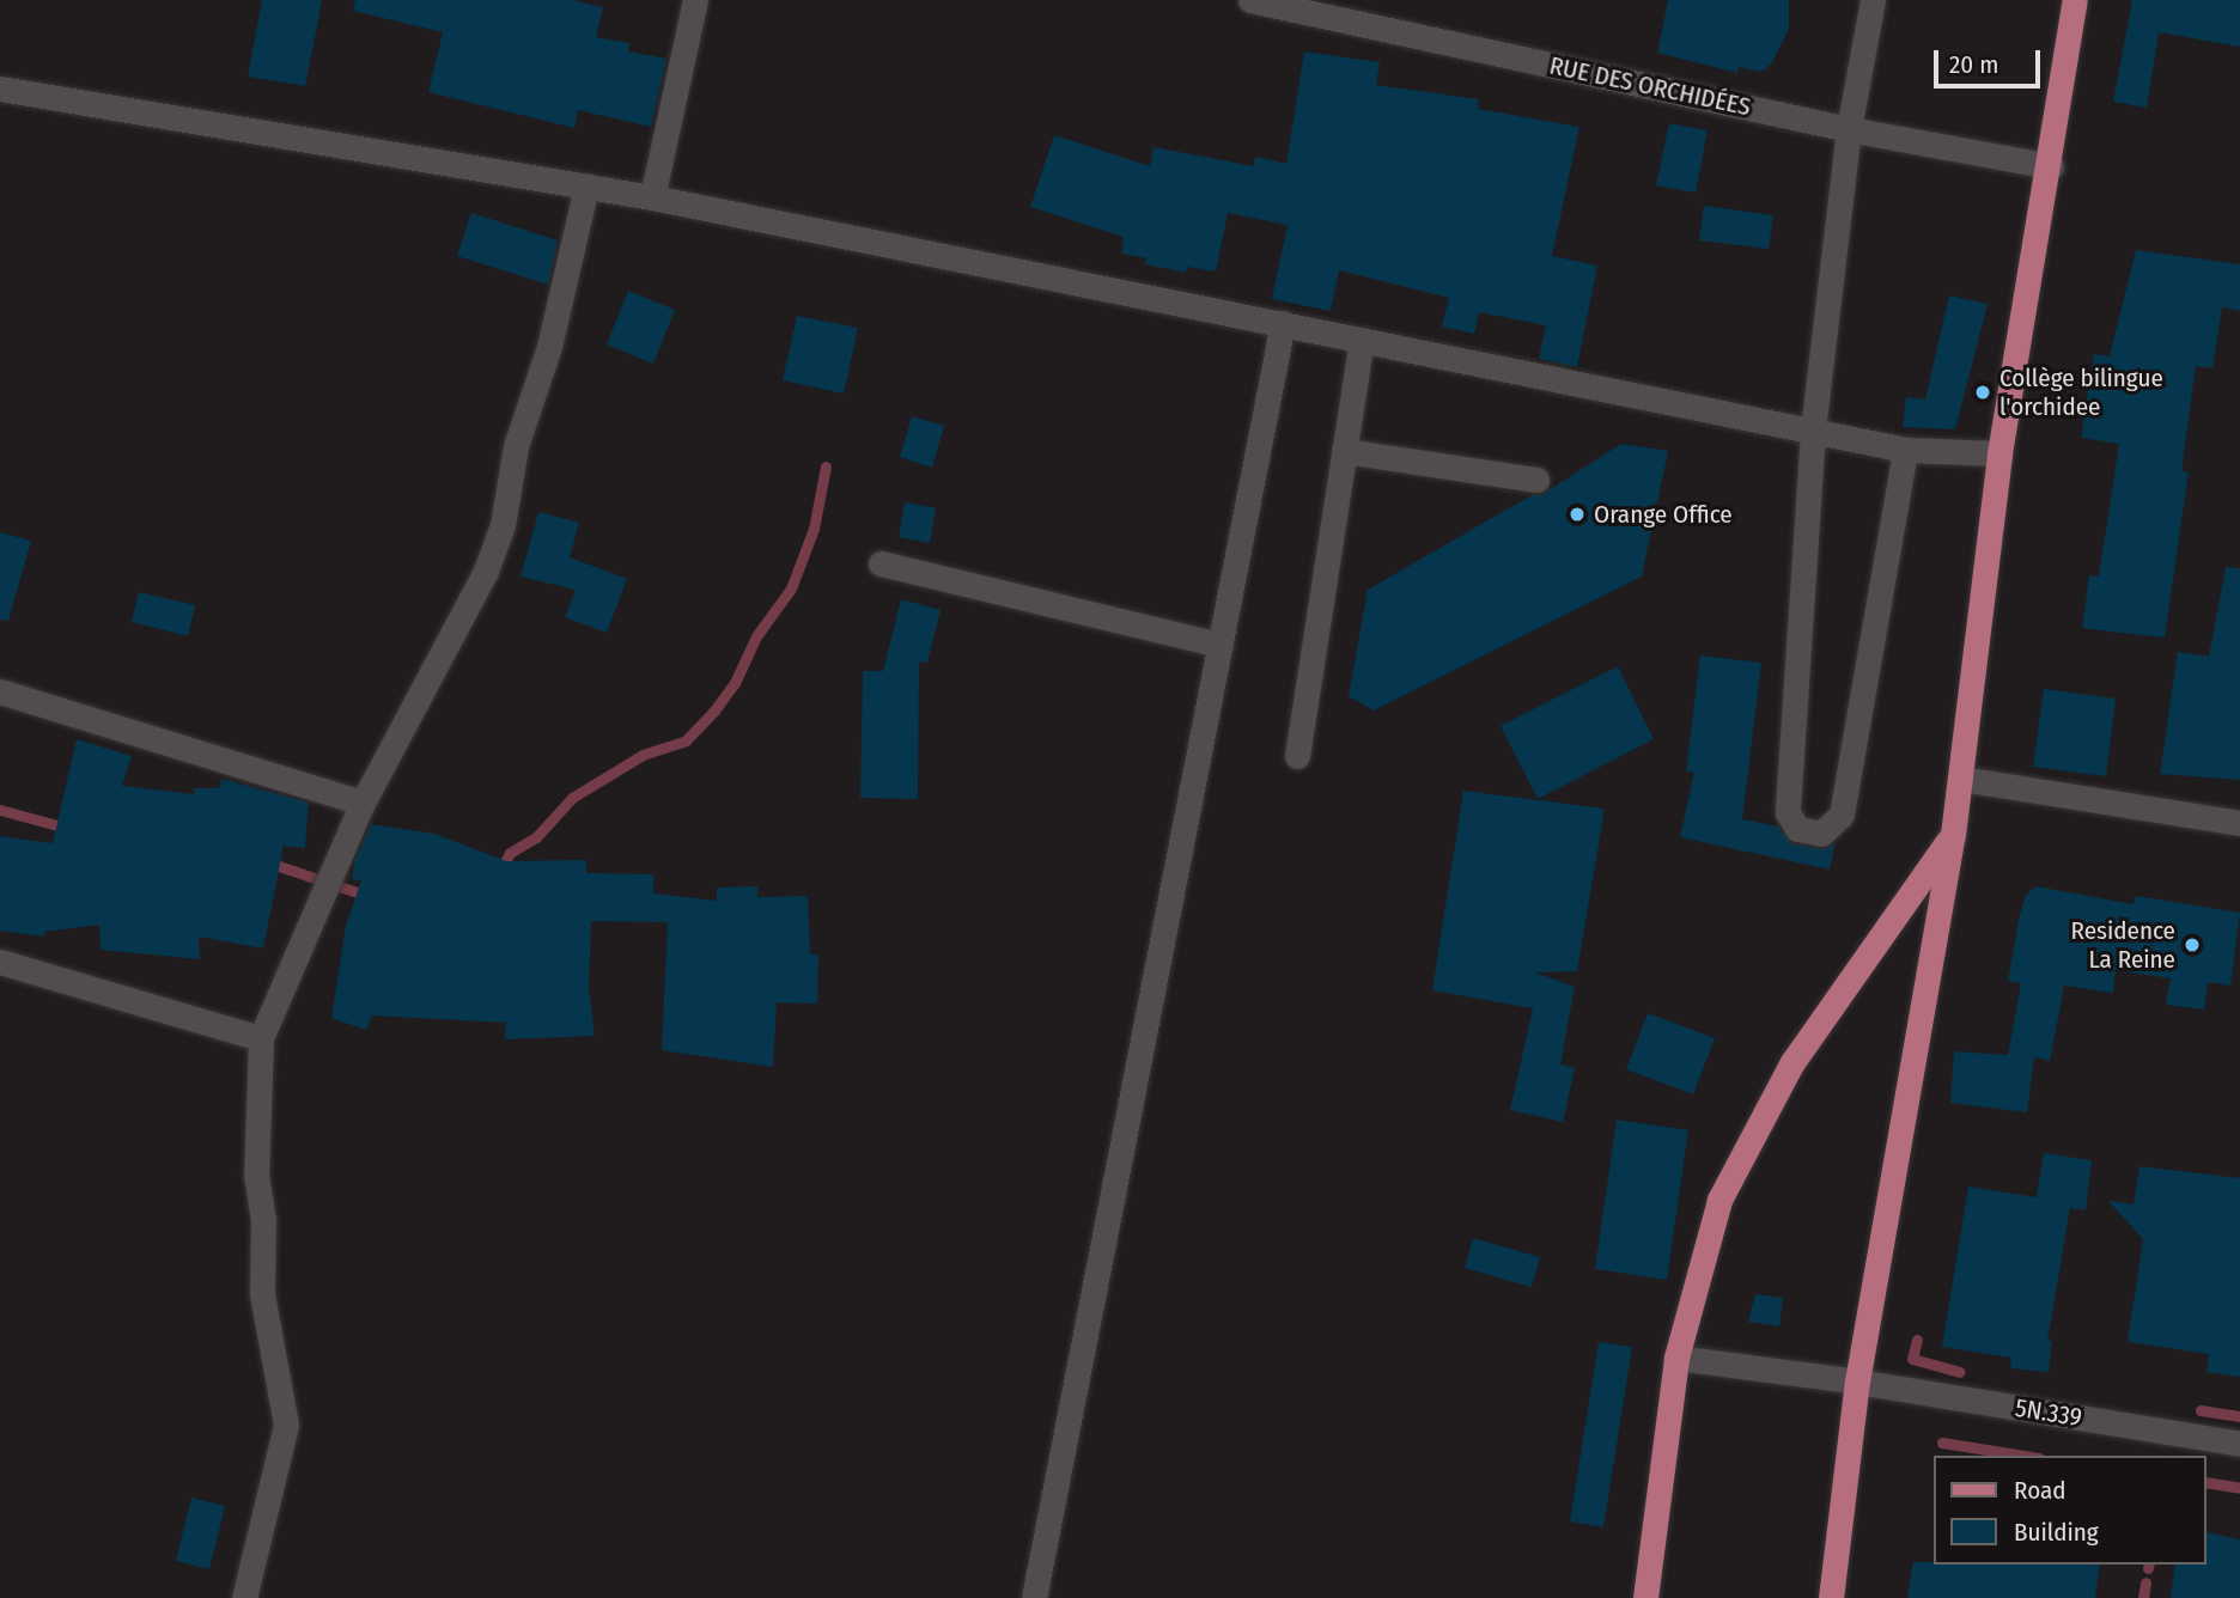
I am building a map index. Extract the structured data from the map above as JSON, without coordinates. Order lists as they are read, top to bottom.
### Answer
{
  "streets": {
    "street": ["RUE DES ORCHIDÉES", "5N.339"]
  },
  "places": ["Collège bilingue l'orchidee", "Orange Office", "Residence La Reine"],
  "legend": ["Road", "Building"],
  "scale_bar": "20 m"
}
